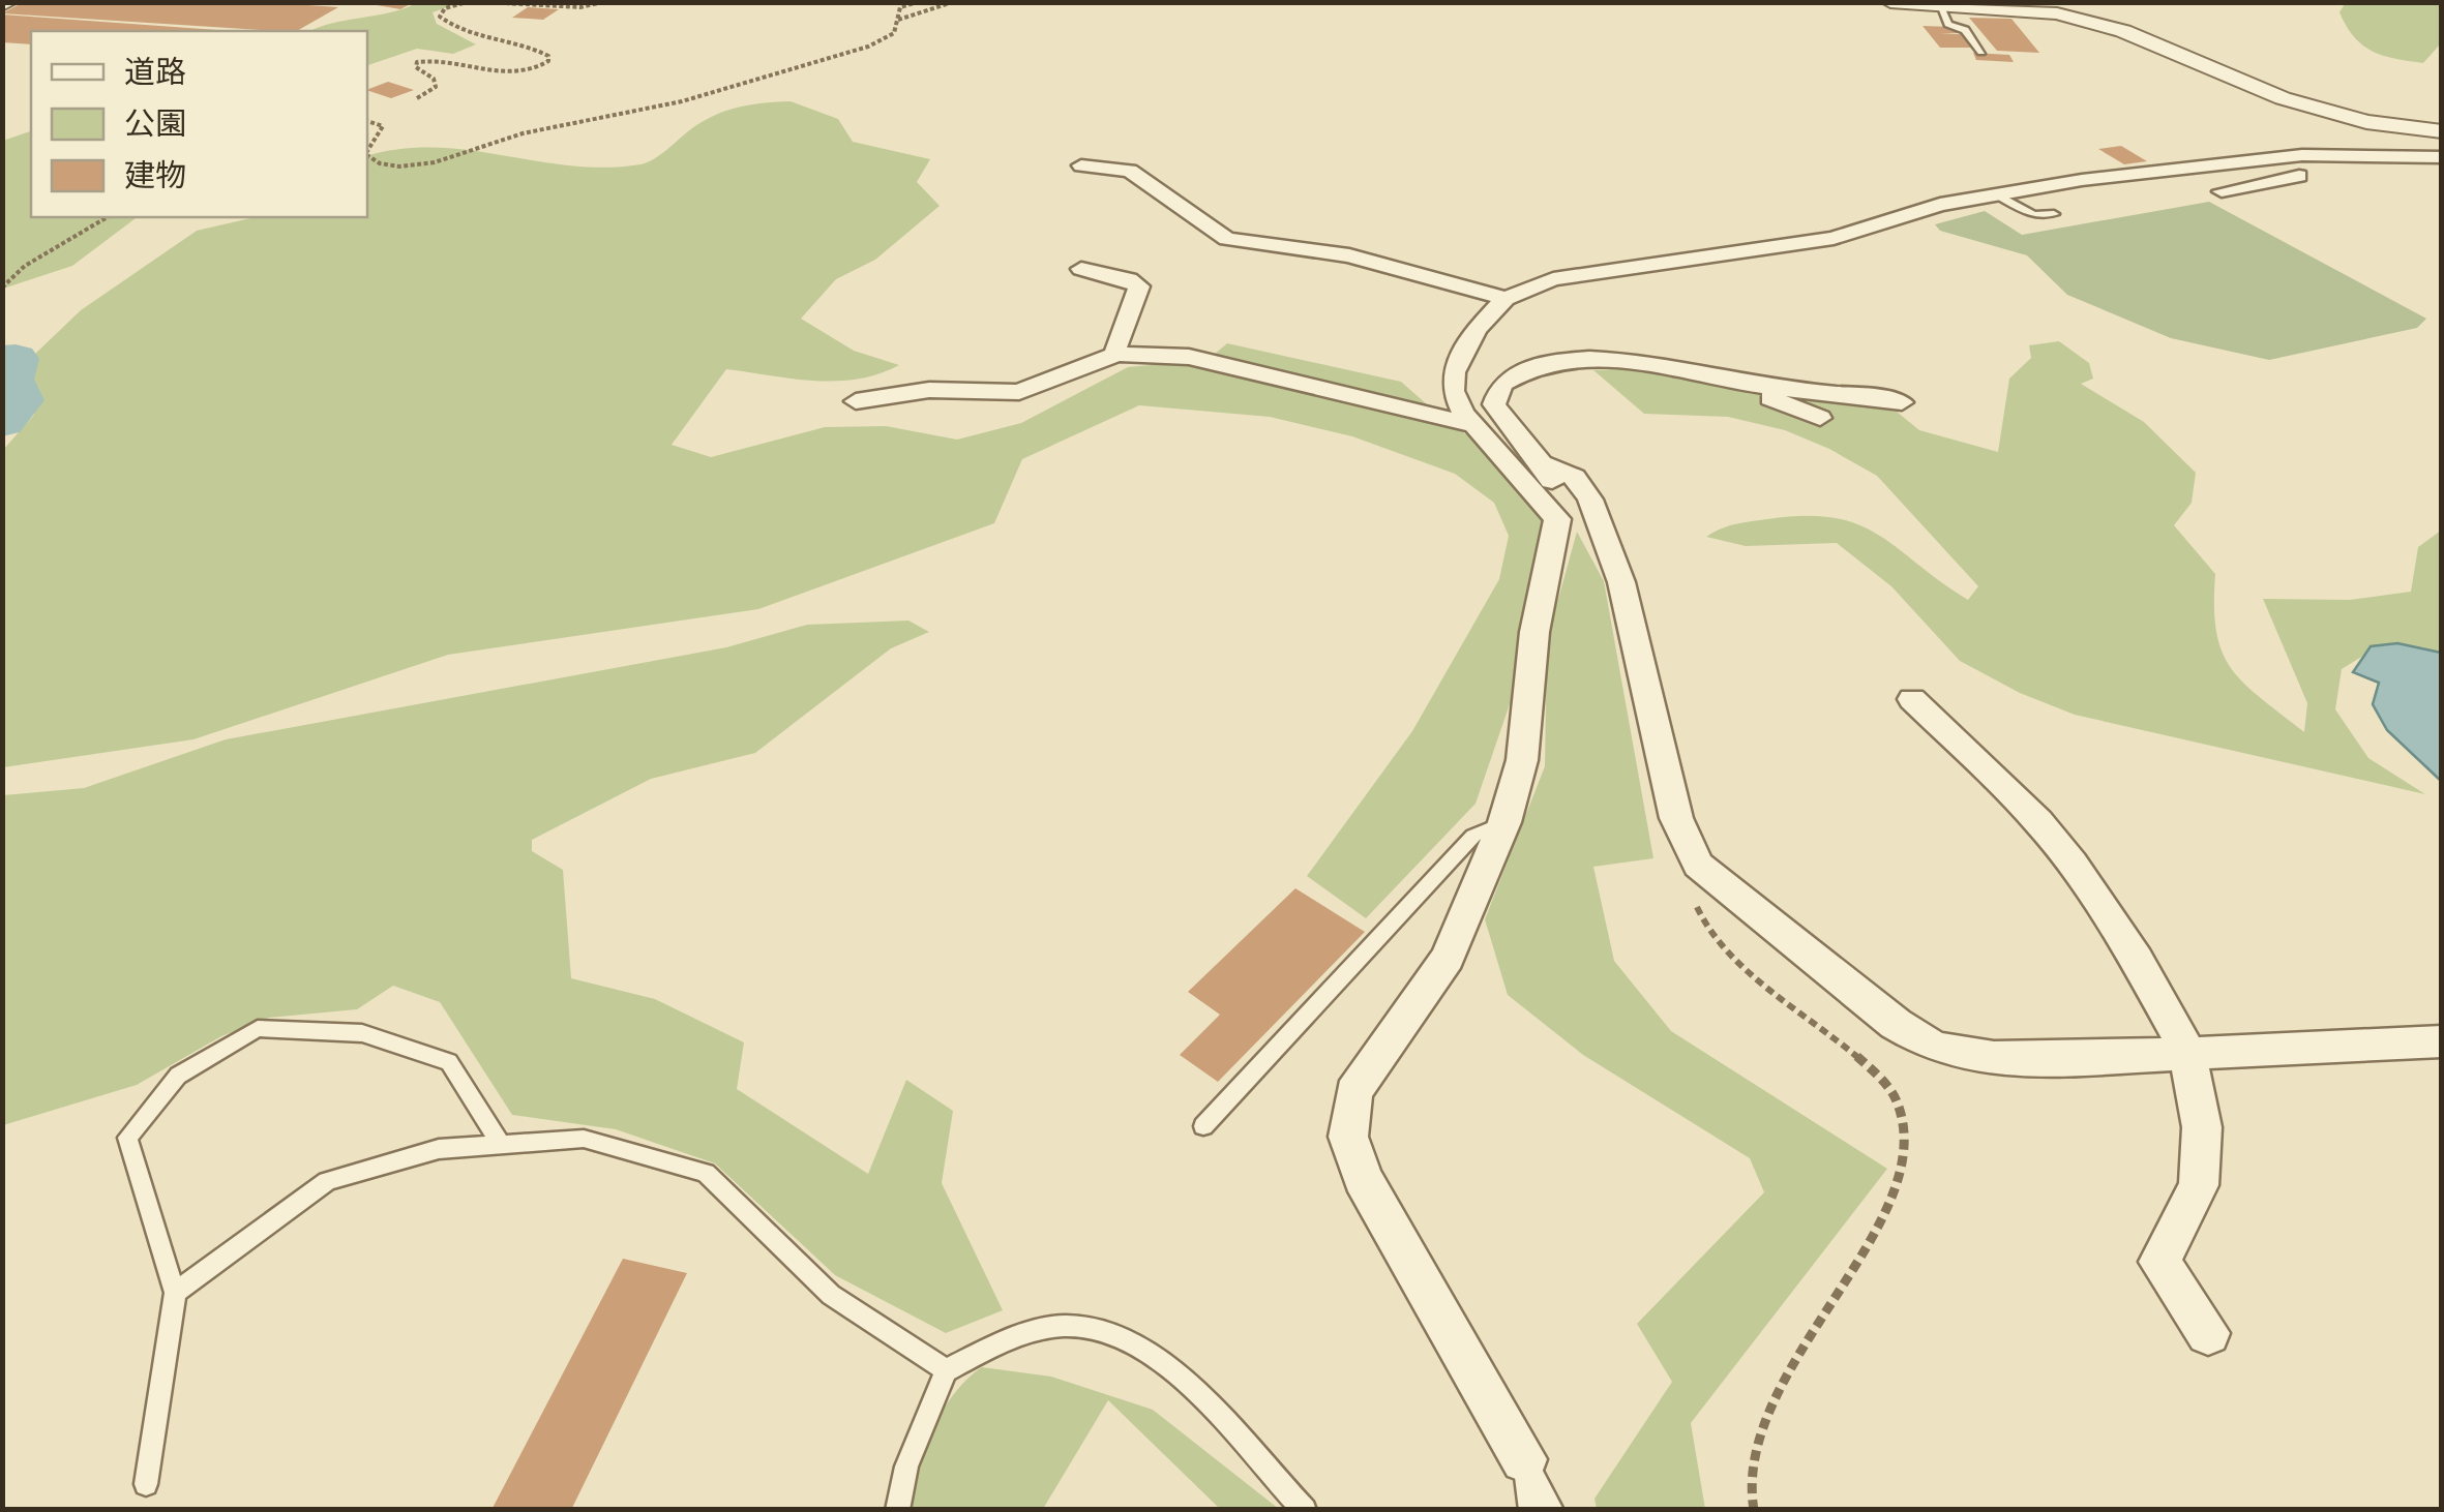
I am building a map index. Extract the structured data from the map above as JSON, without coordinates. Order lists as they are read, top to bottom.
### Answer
{
  "legend": ["道路", "公園", "建物"]
}
